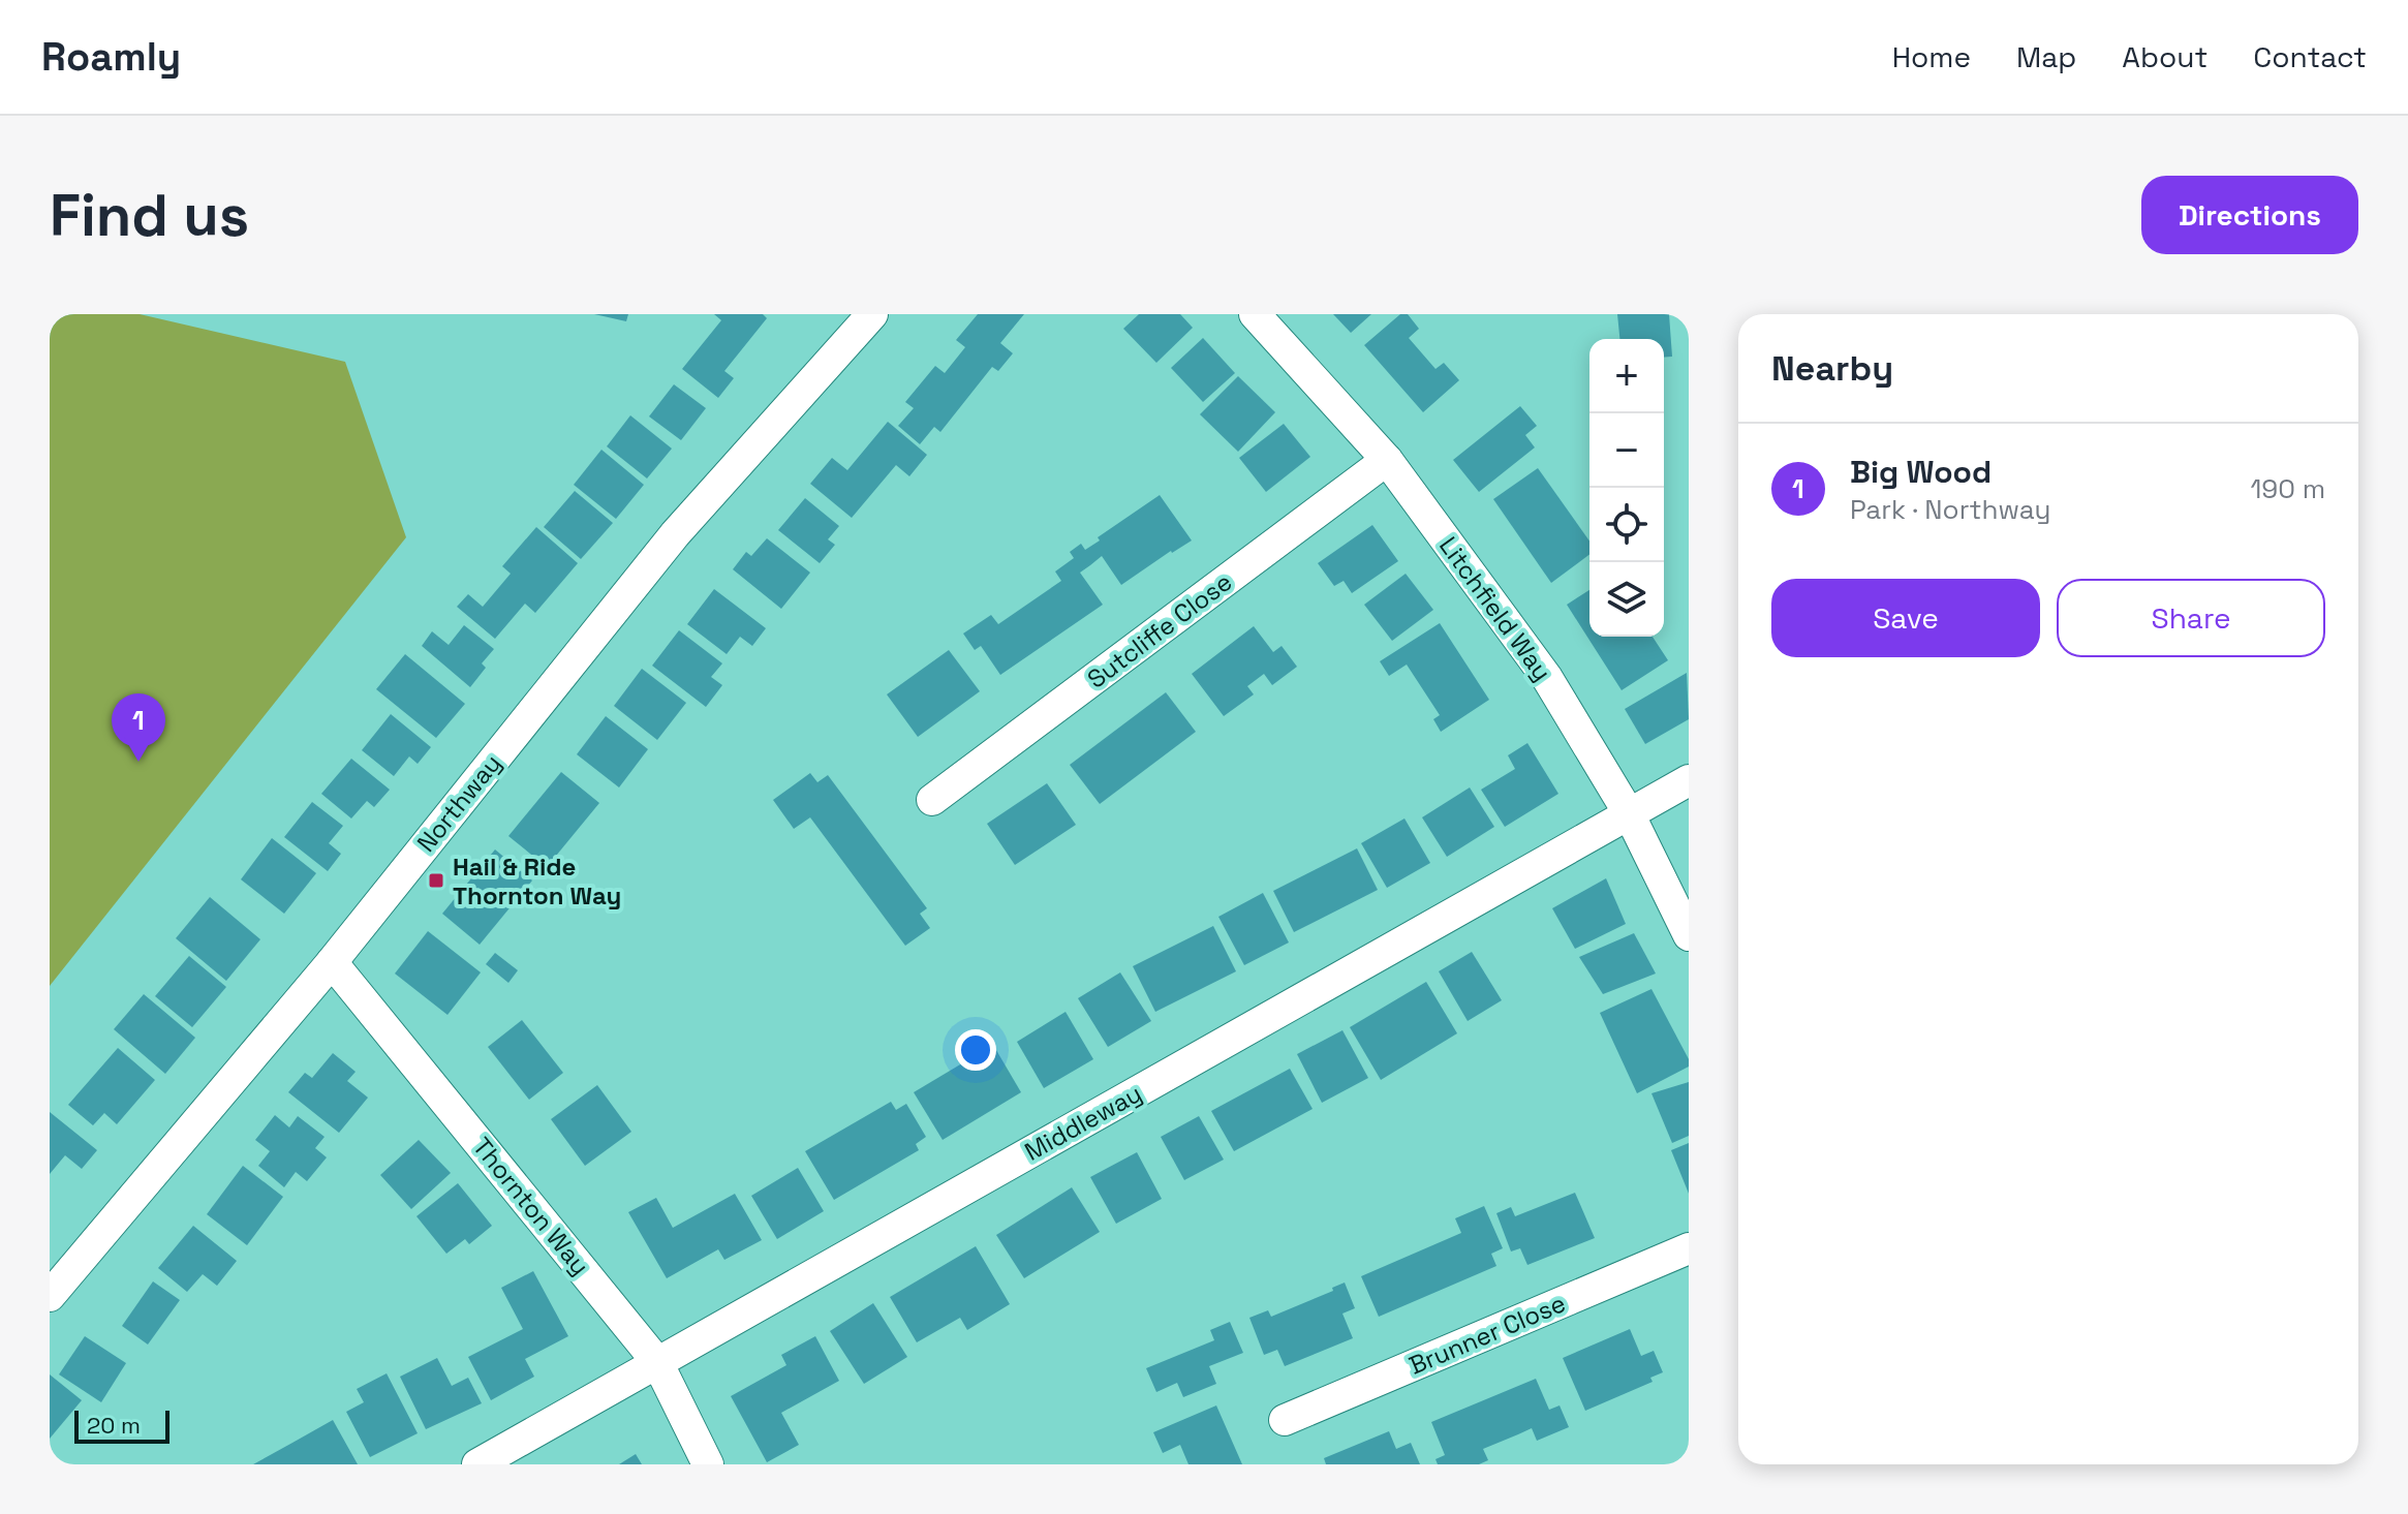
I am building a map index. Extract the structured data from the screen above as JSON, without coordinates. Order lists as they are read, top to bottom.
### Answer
{
  "streets": {
    "street": [
      "Litchfield Way",
      "Sutcliffe Close",
      "Northway",
      "Middleway",
      "Thornton Way",
      "Brunner Close"
    ]
  },
  "crossings": [
    ["Litchfield Way", "Sutcliffe Close"],
    ["Litchfield Way", "Middleway"],
    ["Northway", "Thornton Way"],
    ["Middleway", "Thornton Way"]
  ],
  "places": {
    "transit": ["Hail & Ride Thornton Way"]
  },
  "scale_bar": "20 m",
  "page": {
    "header": "Roamly",
    "nav": [
      "Home",
      "Map",
      "About",
      "Contact"
    ],
    "buttons": [
      "Directions",
      ["Save", "Share"]
    ],
    "title": "Find us",
    "heading": "Nearby",
    "map_buttons": ["+", "−"],
    "list": [
      {
        "mark": "1",
        "name": "Big Wood",
        "note": "Park · Northway",
        "value": "190 m"
      }
    ],
    "pins": "1",
    "scale": "20 m"
  }
}
